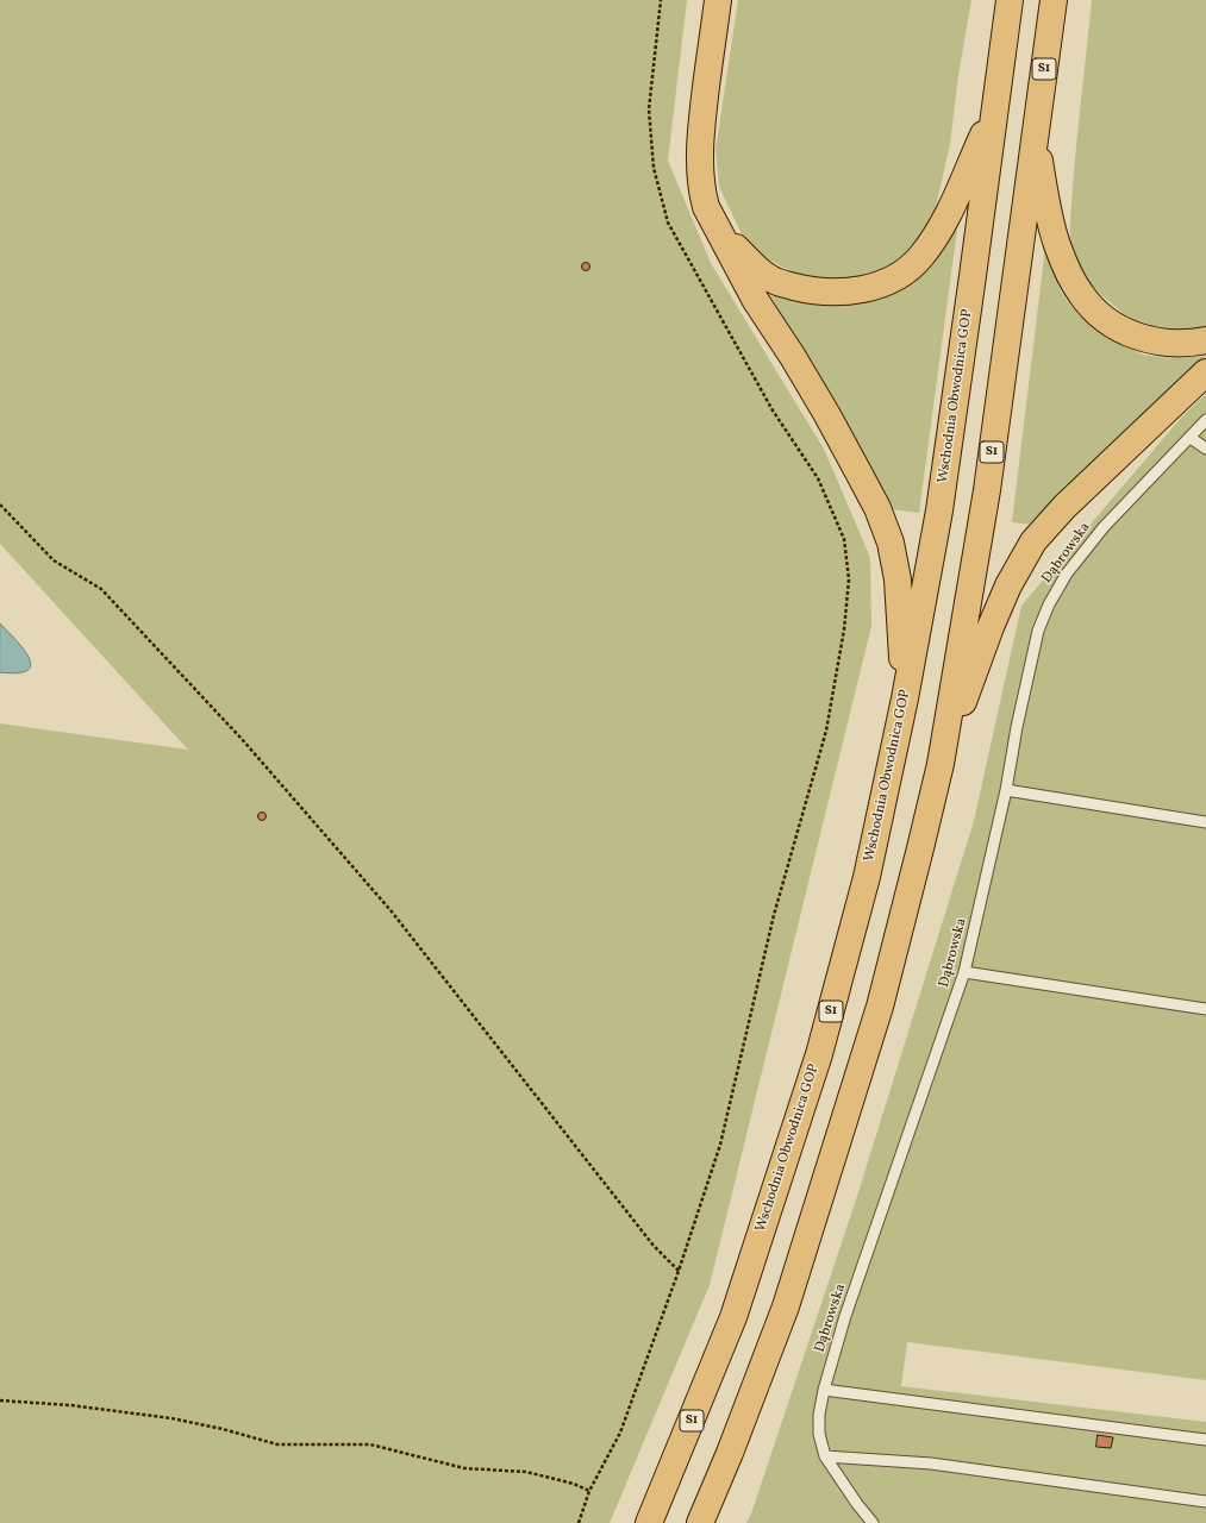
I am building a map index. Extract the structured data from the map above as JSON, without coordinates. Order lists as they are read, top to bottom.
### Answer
{
  "streets": {
    "highway": ["S1", "Wschodnia Obwodnica GOP"],
    "lane": ["Dąbrowska"]
  }
}
